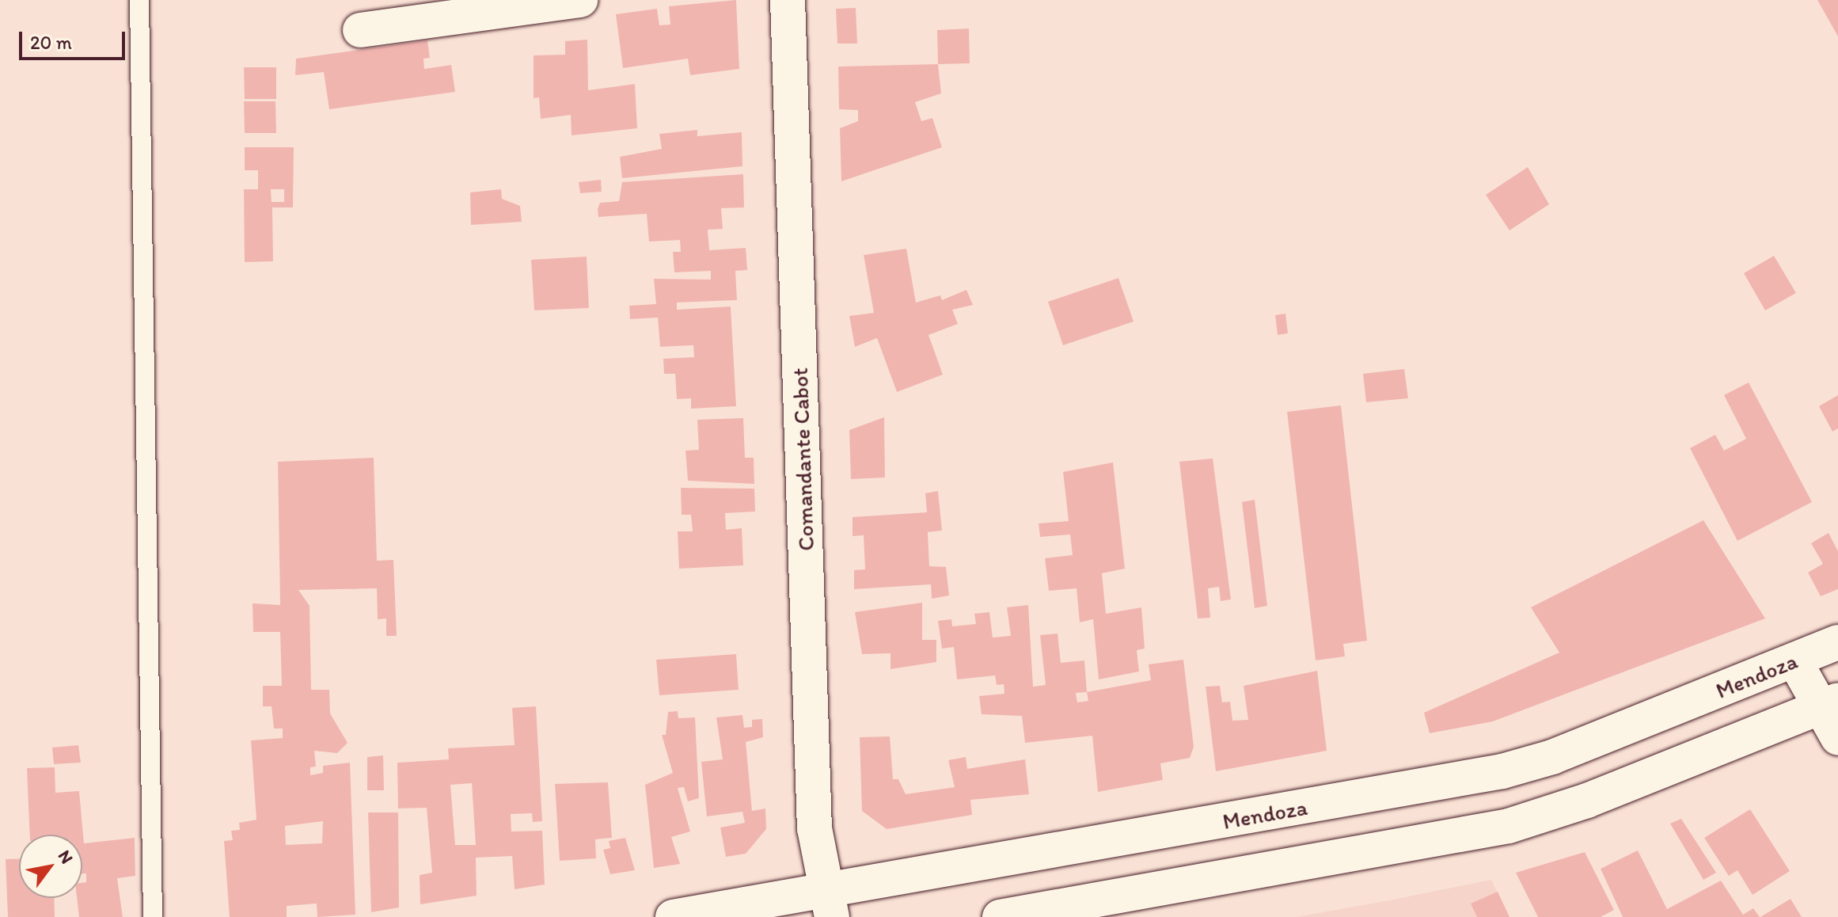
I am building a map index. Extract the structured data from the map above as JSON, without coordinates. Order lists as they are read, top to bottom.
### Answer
{
  "streets": {
    "main road": ["Comandante Cabot", "Mendoza"]
  },
  "crossings": [
    ["Comandante Cabot", "Mendoza"]
  ],
  "scale_bar": "20 m",
  "north": "top right"
}
